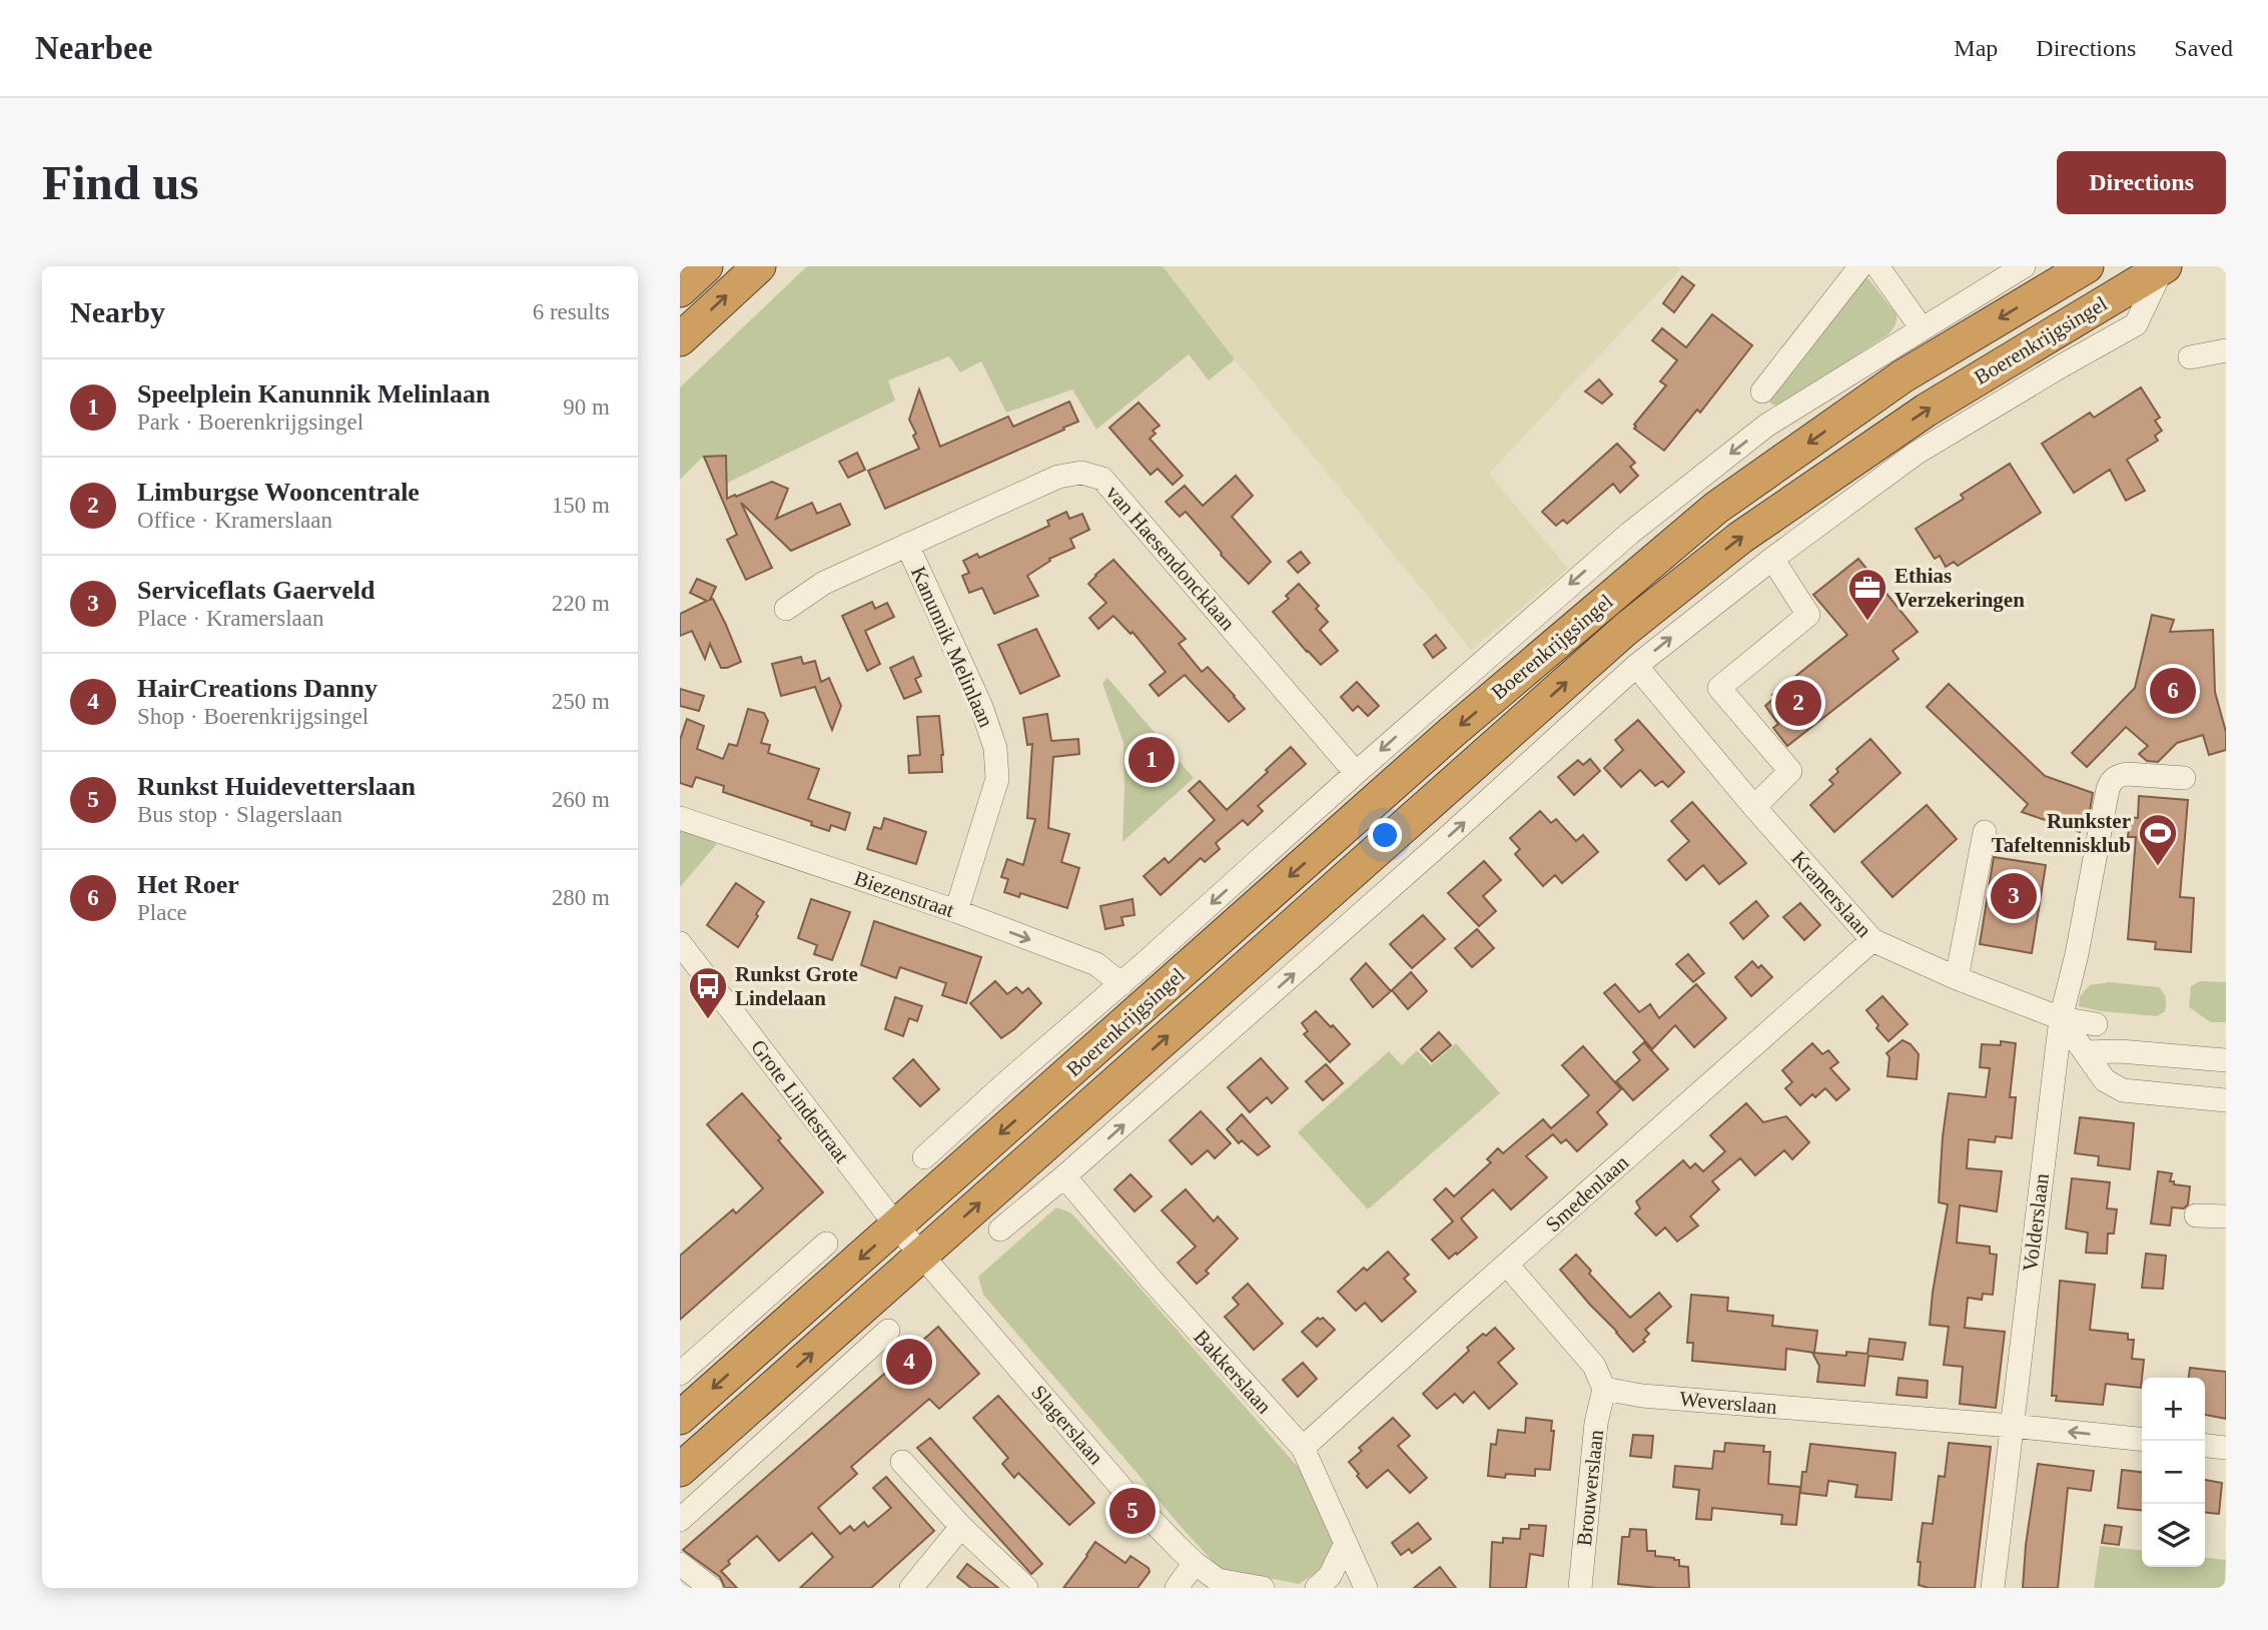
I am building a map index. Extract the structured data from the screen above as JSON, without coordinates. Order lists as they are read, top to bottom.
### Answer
{
  "streets": {
    "highway": ["Boerenkrijgsingel"],
    "street": [
      "van Haesendoncklaan",
      "Kanunnik Melinlaan",
      "Biezenstraat",
      "Kramerslaan",
      "Grote Lindestraat",
      "Smedenlaan",
      "Volderslaan",
      "Bakkerslaan",
      "Weverslaan",
      "Slagerslaan",
      "Brouwerslaan"
    ]
  },
  "crossings": [
    ["Boerenkrijgsingel", "van Haesendoncklaan"],
    ["Boerenkrijgsingel", "Biezenstraat"],
    ["Boerenkrijgsingel", "Kramerslaan"],
    ["Boerenkrijgsingel", "Grote Lindestraat"],
    ["Boerenkrijgsingel", "Bakkerslaan"],
    ["Boerenkrijgsingel", "Slagerslaan"],
    ["van Haesendoncklaan", "Kanunnik Melinlaan"],
    ["Kanunnik Melinlaan", "Biezenstraat"],
    ["Kramerslaan", "Smedenlaan"],
    ["Kramerslaan", "Volderslaan"],
    ["Grote Lindestraat", "Slagerslaan"],
    ["Smedenlaan", "Bakkerslaan"],
    ["Volderslaan", "Weverslaan"],
    ["Weverslaan", "Brouwerslaan"]
  ],
  "one_way": ["Biezenstraat"],
  "places": {
    "office": ["Ethias Verzekeringen"],
    "sports": ["Runkster Tafeltennisklub"],
    "bus stop": ["Runkst Grote Lindelaan"]
  },
  "page": {
    "header": "Nearbee",
    "nav": ["Map", "Directions", "Saved"],
    "buttons": "Directions",
    "title": "Find us",
    "heading": ["Nearby", "6 results"],
    "list": [
      {
        "mark": "1",
        "name": "Speelplein Kanunnik Melinlaan",
        "note": "Park · Boerenkrijgsingel",
        "value": "90 m"
      },
      {
        "mark": "2",
        "name": "Limburgse Wooncentrale",
        "note": "Office · Kramerslaan",
        "value": "150 m"
      },
      {
        "mark": "3",
        "name": "Serviceflats Gaerveld",
        "note": "Place · Kramerslaan",
        "value": "220 m"
      },
      {
        "mark": "4",
        "name": "HairCreations Danny",
        "note": "Shop · Boerenkrijgsingel",
        "value": "250 m"
      },
      {
        "mark": "5",
        "name": "Runkst Huidevetterslaan",
        "note": "Bus stop · Slagerslaan",
        "value": "260 m"
      },
      {
        "mark": "6",
        "name": "Het Roer",
        "note": "Place",
        "value": "280 m"
      }
    ],
    "pins": [
      "6",
      "2",
      "1",
      "3",
      "4",
      "5"
    ],
    "map_buttons": ["+", "−"]
  }
}
